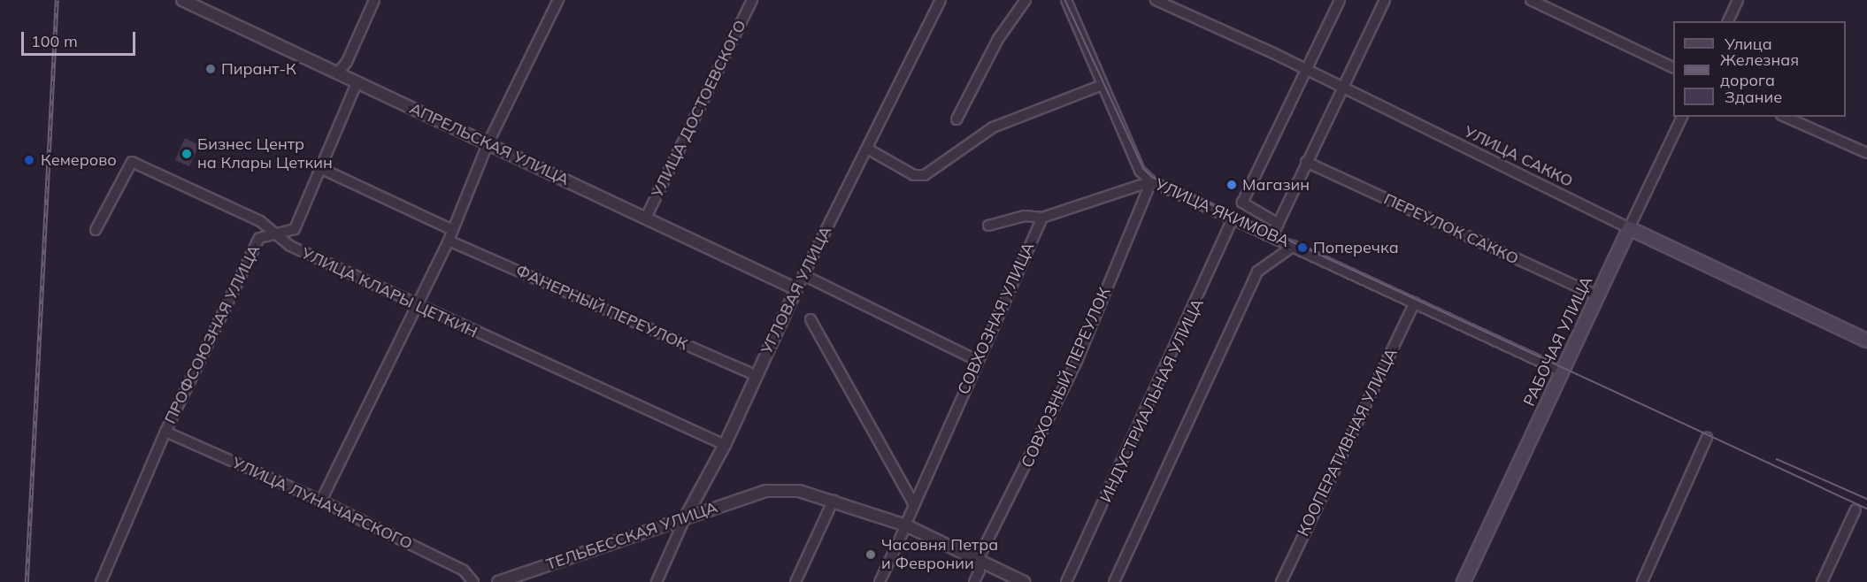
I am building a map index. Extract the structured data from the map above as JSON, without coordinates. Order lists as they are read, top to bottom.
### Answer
{
  "streets": {
    "main road": ["УЛИЦА САККО", "РАБОЧАЯ УЛИЦА"],
    "street": [
      "УЛИЦА ДОСТОЕВСКОГО",
      "АПРЕЛЬСКАЯ УЛИЦА",
      "УЛИЦА ЯКИМОВА",
      "ПЕРЕУЛОК САККО",
      "УГЛОВАЯ УЛИЦА",
      "УЛИЦА КЛАРЫ ЦЕТКИН",
      "ФАНЕРНЫЙ ПЕРЕУЛОК",
      "СОВХОЗНАЯ УЛИЦА",
      "ПРОФСОЮЗНАЯ УЛИЦА",
      "СОВХОЗНЫЙ ПЕРЕУЛОК",
      "ИНДУСТРИАЛЬНАЯ УЛИЦА",
      "КООПЕРАТИВНАЯ УЛИЦА",
      "УЛИЦА ЛУНАЧАРСКОГО",
      "ТЕЛЬБЕССКАЯ УЛИЦА"
    ]
  },
  "crossings": [
    ["УЛИЦА ДОСТОЕВСКОГО", "АПРЕЛЬСКАЯ УЛИЦА"],
    ["АПРЕЛЬСКАЯ УЛИЦА", "УГЛОВАЯ УЛИЦА"],
    ["АПРЕЛЬСКАЯ УЛИЦА", "ПРОФСОЮЗНАЯ УЛИЦА"],
    ["УЛИЦА САККО", "РАБОЧАЯ УЛИЦА"],
    ["УЛИЦА ЯКИМОВА", "РАБОЧАЯ УЛИЦА"],
    ["УЛИЦА ЯКИМОВА", "СОВХОЗНЫЙ ПЕРЕУЛОК"],
    ["УЛИЦА ЯКИМОВА", "ИНДУСТРИАЛЬНАЯ УЛИЦА"],
    ["УЛИЦА ЯКИМОВА", "КООПЕРАТИВНАЯ УЛИЦА"],
    ["ПЕРЕУЛОК САККО", "РАБОЧАЯ УЛИЦА"],
    ["УГЛОВАЯ УЛИЦА", "УЛИЦА КЛАРЫ ЦЕТКИН"],
    ["УГЛОВАЯ УЛИЦА", "ФАНЕРНЫЙ ПЕРЕУЛОК"],
    ["УГЛОВАЯ УЛИЦА", "ТЕЛЬБЕССКАЯ УЛИЦА"],
    ["УЛИЦА КЛАРЫ ЦЕТКИН", "ПРОФСОЮЗНАЯ УЛИЦА"],
    ["ПРОФСОЮЗНАЯ УЛИЦА", "УЛИЦА ЛУНАЧАРСКОГО"]
  ],
  "places": [
    "Пирант-К",
    "Бизнес Центр на Клары Цеткин",
    "Кемерово",
    "Магазин",
    "Поперечка",
    "Часовня Петра и Февронии"
  ],
  "legend": ["Улица", "Железная дорога", "Здание"],
  "scale_bar": "100 m"
}
